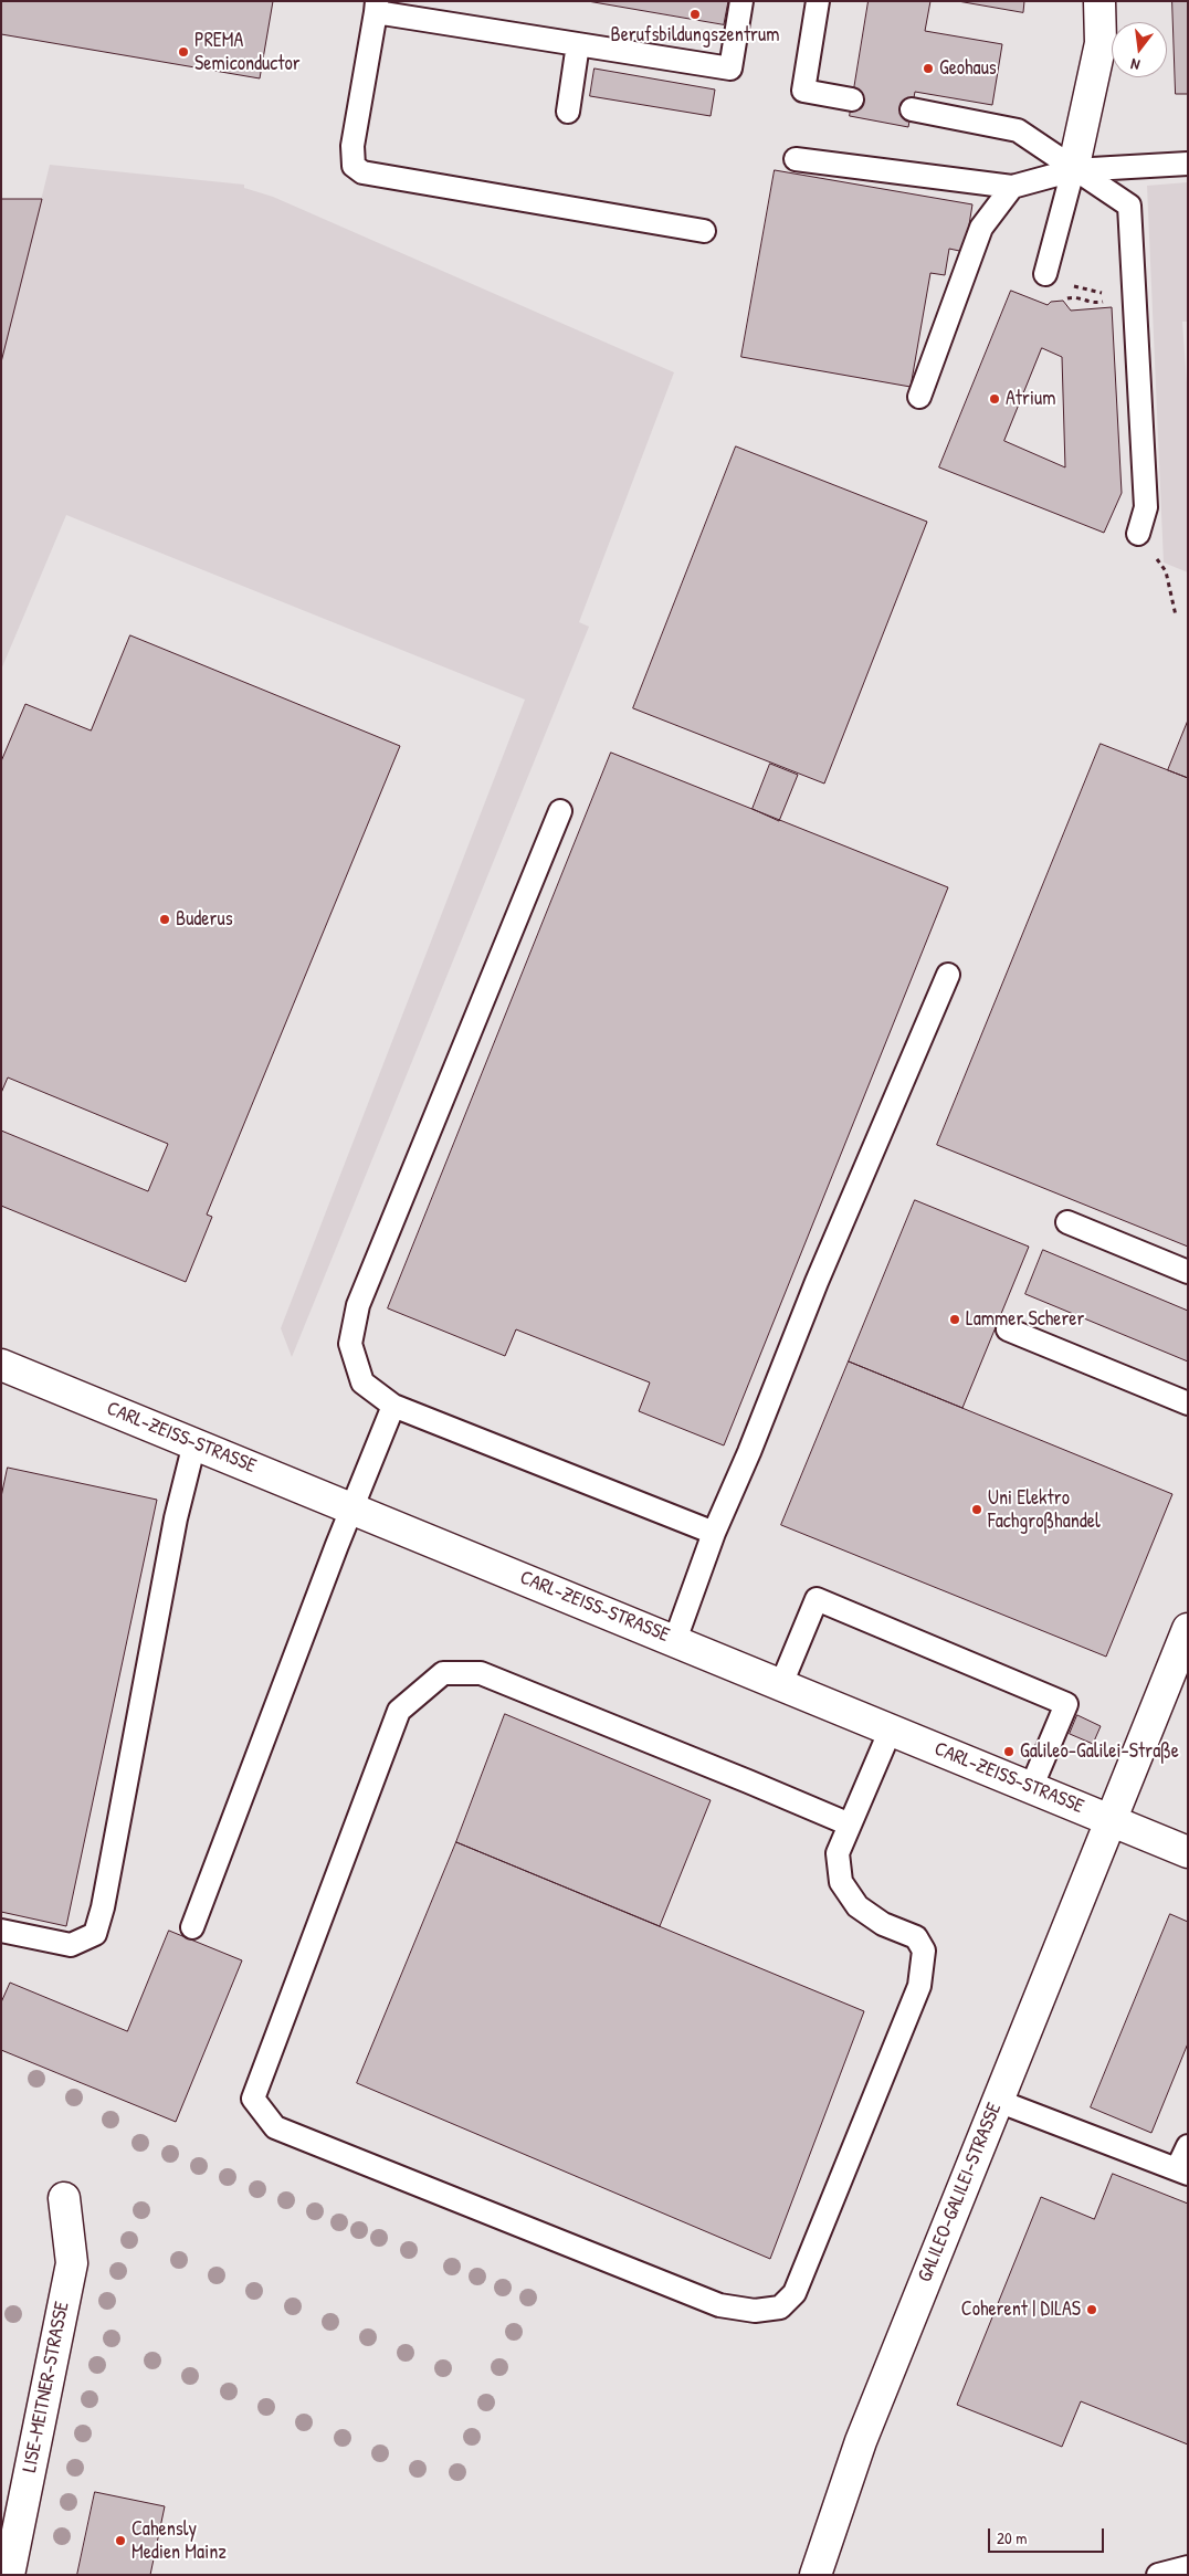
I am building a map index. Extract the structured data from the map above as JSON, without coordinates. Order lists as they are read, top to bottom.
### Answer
{
  "streets": {
    "street": ["CARL-ZEISS-STRASSE", "GALILEO-GALILEI-STRASSE", "LISE-MEITNER-STRASSE"]
  },
  "crossings": [
    ["CARL-ZEISS-STRASSE", "GALILEO-GALILEI-STRASSE"]
  ],
  "places": [
    "Berufsbildungszentrum",
    "PREMA Semiconductor",
    "Geohaus",
    "Atrium",
    "Buderus",
    "Lammer Scherer",
    "Uni Elektro Fachgroßhandel",
    "Galileo-Galilei-Straße",
    "Coherent | DILAS",
    "Cahensly Medien Mainz"
  ],
  "scale_bar": "20 m",
  "north": "bottom"
}
